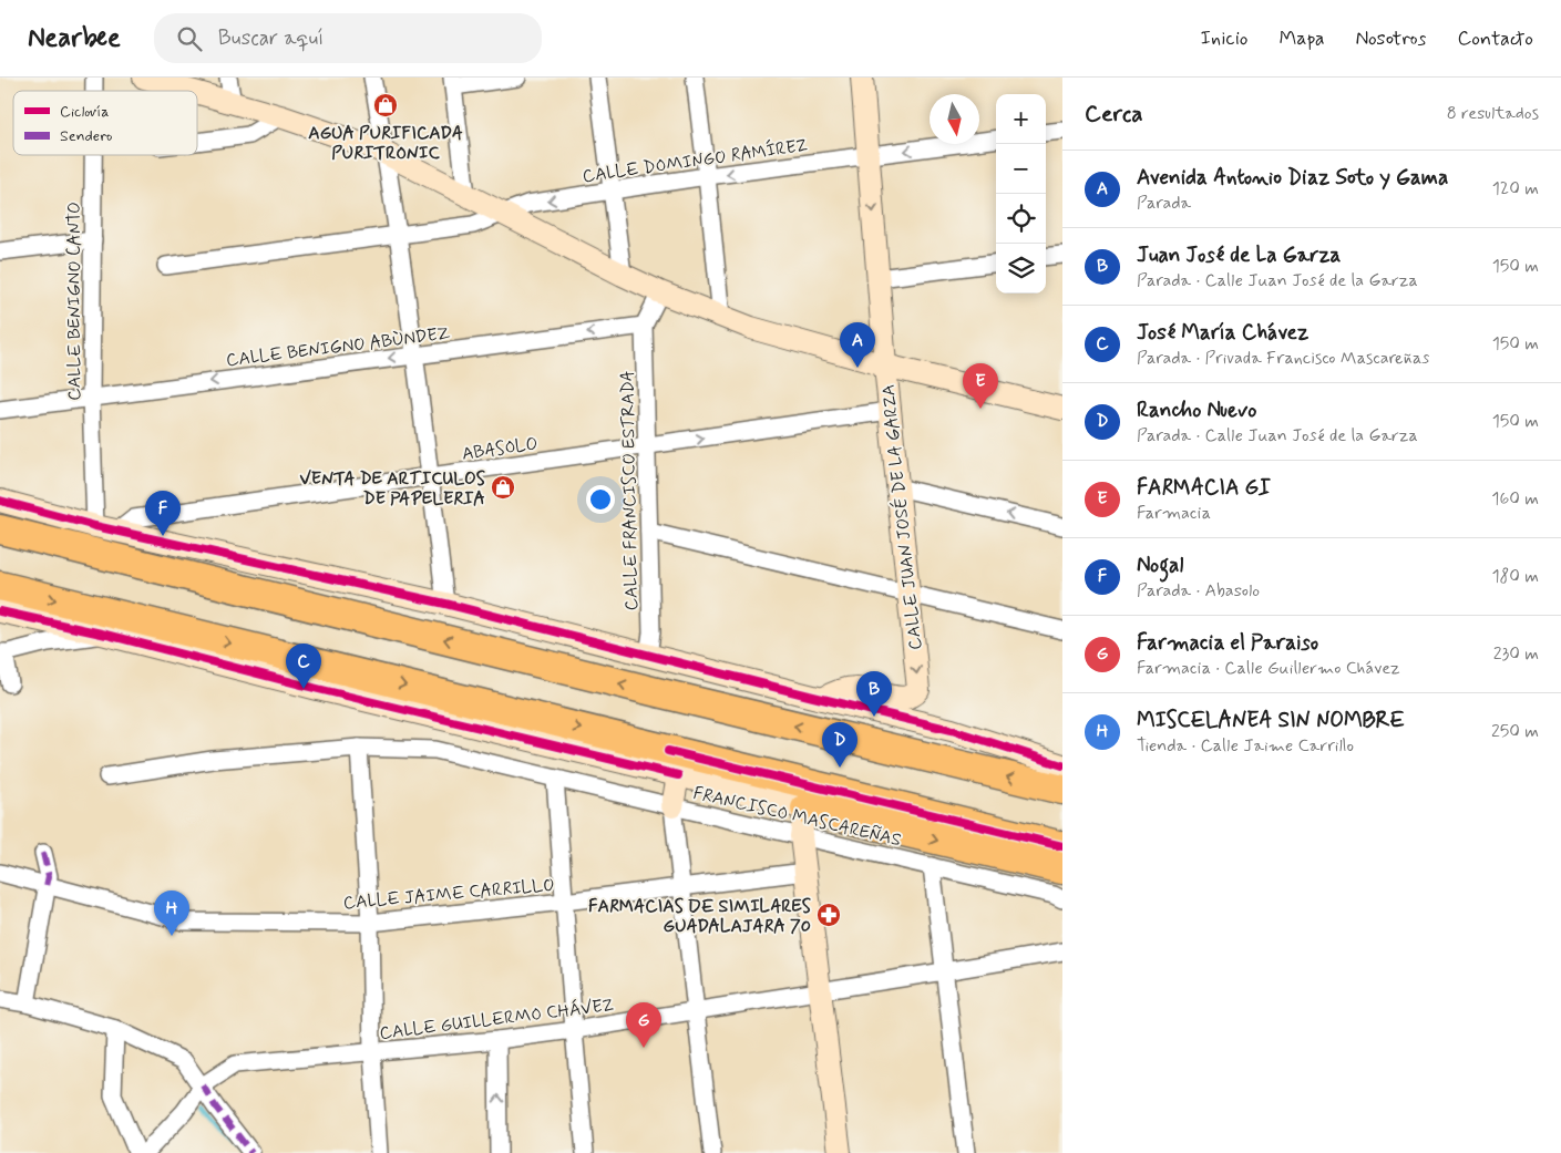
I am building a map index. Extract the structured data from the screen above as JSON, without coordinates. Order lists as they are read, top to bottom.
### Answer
{
  "streets": {
    "street": [
      "CALLE DOMINGO RAMÍREZ",
      "CALLE BENIGNO CANTO",
      "CALLE BENIGNO ABÙNDEZ",
      "ABASOLO",
      "CALLE FRANCISCO ESTRADA",
      "CALLE JUAN JOSÉ DE LA GARZA",
      "FRANCISCO MASCAREÑAS",
      "CALLE JAIME CARRILLO",
      "CALLE GUILLERMO CHÁVEZ"
    ]
  },
  "crossings": [
    ["CALLE DOMINGO RAMÍREZ", "CALLE JUAN JOSÉ DE LA GARZA"],
    ["CALLE BENIGNO CANTO", "CALLE BENIGNO ABÙNDEZ"],
    ["CALLE BENIGNO ABÙNDEZ", "CALLE FRANCISCO ESTRADA"],
    ["ABASOLO", "CALLE FRANCISCO ESTRADA"],
    ["ABASOLO", "CALLE JUAN JOSÉ DE LA GARZA"]
  ],
  "one_way": ["CALLE BENIGNO ABÙNDEZ"],
  "places": {
    "shop": ["AGUA PURIFICADA PURITRONIC", "VENTA DE ARTICULOS DE PAPELERIA"],
    "pharmacy": ["FARMACIAS DE SIMILARES GUADALAJARA 70"]
  },
  "legend": ["Ciclovía", "Sendero"],
  "north": "bottom",
  "page": {
    "header": "Nearbee",
    "search": "Buscar aquí",
    "nav": [
      "Inicio",
      "Mapa",
      "Nosotros",
      "Contacto"
    ],
    "heading": ["Cerca", "8 resultados"],
    "map_buttons": ["+", "−"],
    "list": [
      {
        "mark": "A",
        "name": "Avenida Antonio Diaz Soto y Gama",
        "note": "Parada",
        "value": "120 m"
      },
      {
        "mark": "B",
        "name": "Juan José de La Garza",
        "note": "Parada · Calle Juan José de la Garza",
        "value": "150 m"
      },
      {
        "mark": "C",
        "name": "José María Chávez",
        "note": "Parada · Privada Francisco Mascareñas",
        "value": "150 m"
      },
      {
        "mark": "D",
        "name": "Rancho Nuevo",
        "note": "Parada · Calle Juan José de la Garza",
        "value": "150 m"
      },
      {
        "mark": "E",
        "name": "FARMACIA GI",
        "note": "Farmacia",
        "value": "160 m"
      },
      {
        "mark": "F",
        "name": "Nogal",
        "note": "Parada · Abasolo",
        "value": "180 m"
      },
      {
        "mark": "G",
        "name": "Farmacia el Paraiso",
        "note": "Farmacia · Calle Guillermo Chávez",
        "value": "230 m"
      },
      {
        "mark": "H",
        "name": "MISCELANEA SIN NOMBRE",
        "note": "Tienda · Calle Jaime Carrillo",
        "value": "250 m"
      }
    ],
    "pins": [
      "A",
      "E",
      "F",
      "C",
      "B",
      "D",
      "H",
      "G"
    ]
  }
}
